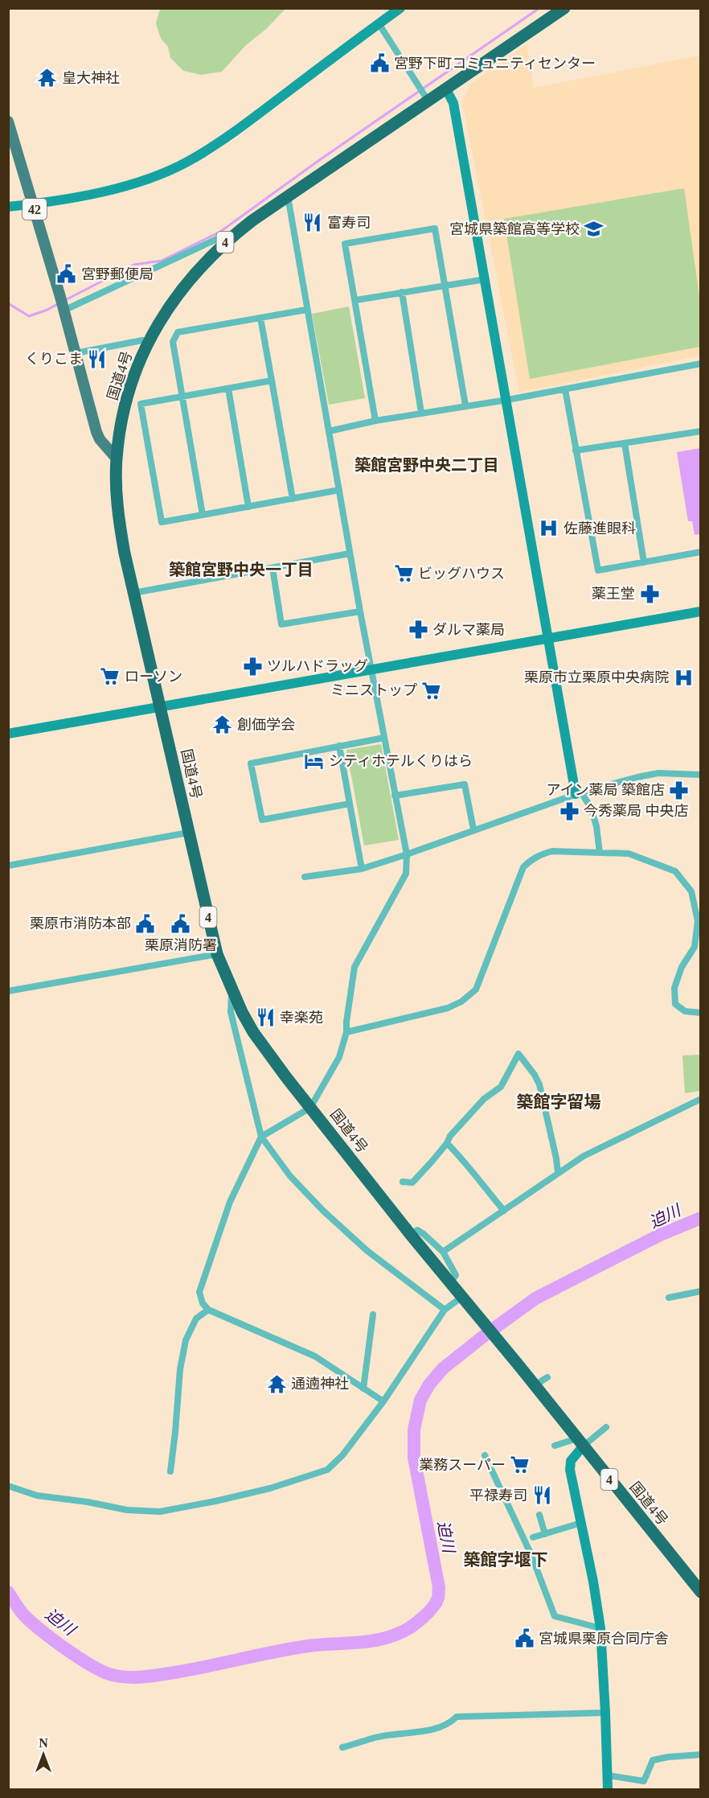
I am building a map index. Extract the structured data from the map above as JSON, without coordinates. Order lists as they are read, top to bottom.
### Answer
{
  "streets": {
    "highway": ["4", "国道4号"],
    "main road": ["42"]
  },
  "crossings": [
    ["42", "国道4号"]
  ],
  "districts": [
    "築館宮野中央二丁目",
    "築館宮野中央一丁目",
    "築館字留場",
    "築館字堰下"
  ],
  "water": ["迫川"],
  "places": {
    "public building": [
      "宮野下町コミュニティセンター",
      "宮野郵便局",
      "栗原市消防本部",
      "栗原消防署",
      "宮城県栗原合同庁舎"
    ],
    "temple": ["皇大神社", "創価学会", "通遖神社"],
    "restaurant": [
      "富寿司",
      "くりこま",
      "幸楽苑",
      "平禄寿司"
    ],
    "school or university": ["宮城県築館高等学校"],
    "hospital": ["佐藤進眼科", "栗原市立栗原中央病院"],
    "supermarket": [
      "ビッグハウス",
      "ローソン",
      "ミニストップ",
      "業務スーパー"
    ],
    "pharmacy": [
      "薬王堂",
      "ダルマ薬局",
      "ツルハドラッグ",
      "アイン薬局 築館店",
      "今秀薬局 中央店"
    ],
    "hotel": ["シティホテルくりはら"]
  },
  "north": "top"
}
